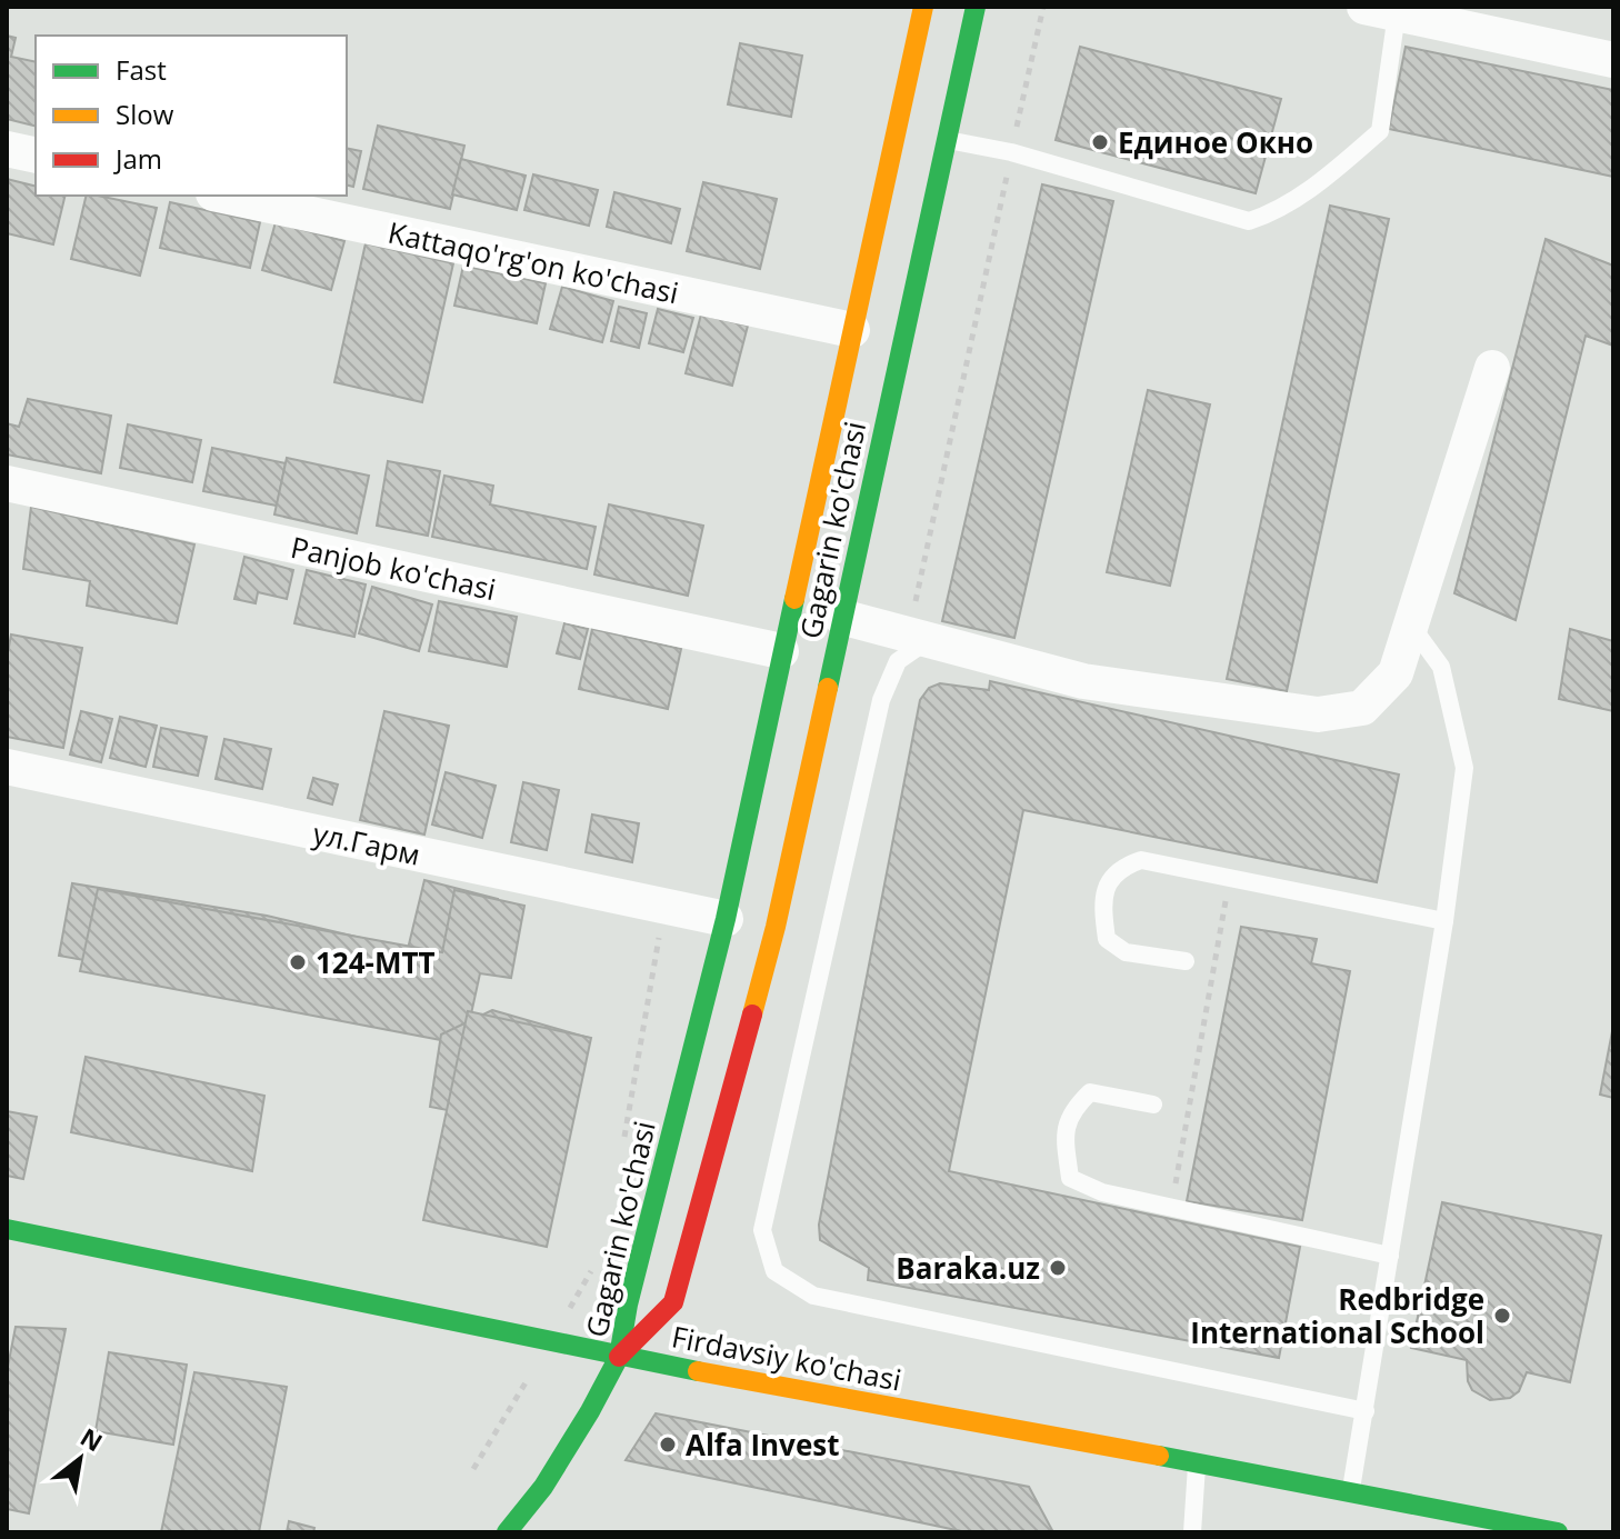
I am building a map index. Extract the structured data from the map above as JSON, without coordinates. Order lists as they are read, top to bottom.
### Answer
{
  "streets": {
    "main road": ["Gagarin ko'chasi", "Firdavsiy ko'chasi"],
    "street": ["Kattaqo'rg'on ko'chasi", "Panjob ko'chasi", "ул.Гарм"]
  },
  "crossings": [
    ["Kattaqo'rg'on ko'chasi", "Gagarin ko'chasi"],
    ["Gagarin ko'chasi", "Panjob ko'chasi"],
    ["Gagarin ko'chasi", "ул.Гарм"],
    ["Gagarin ko'chasi", "Firdavsiy ko'chasi"]
  ],
  "places": [
    "Единое Окно",
    "124-MTT",
    "Baraka.uz",
    "Redbridge International School",
    "Alfa Invest"
  ],
  "legend": ["Fast", "Slow", "Jam"],
  "north": "top right"
}
